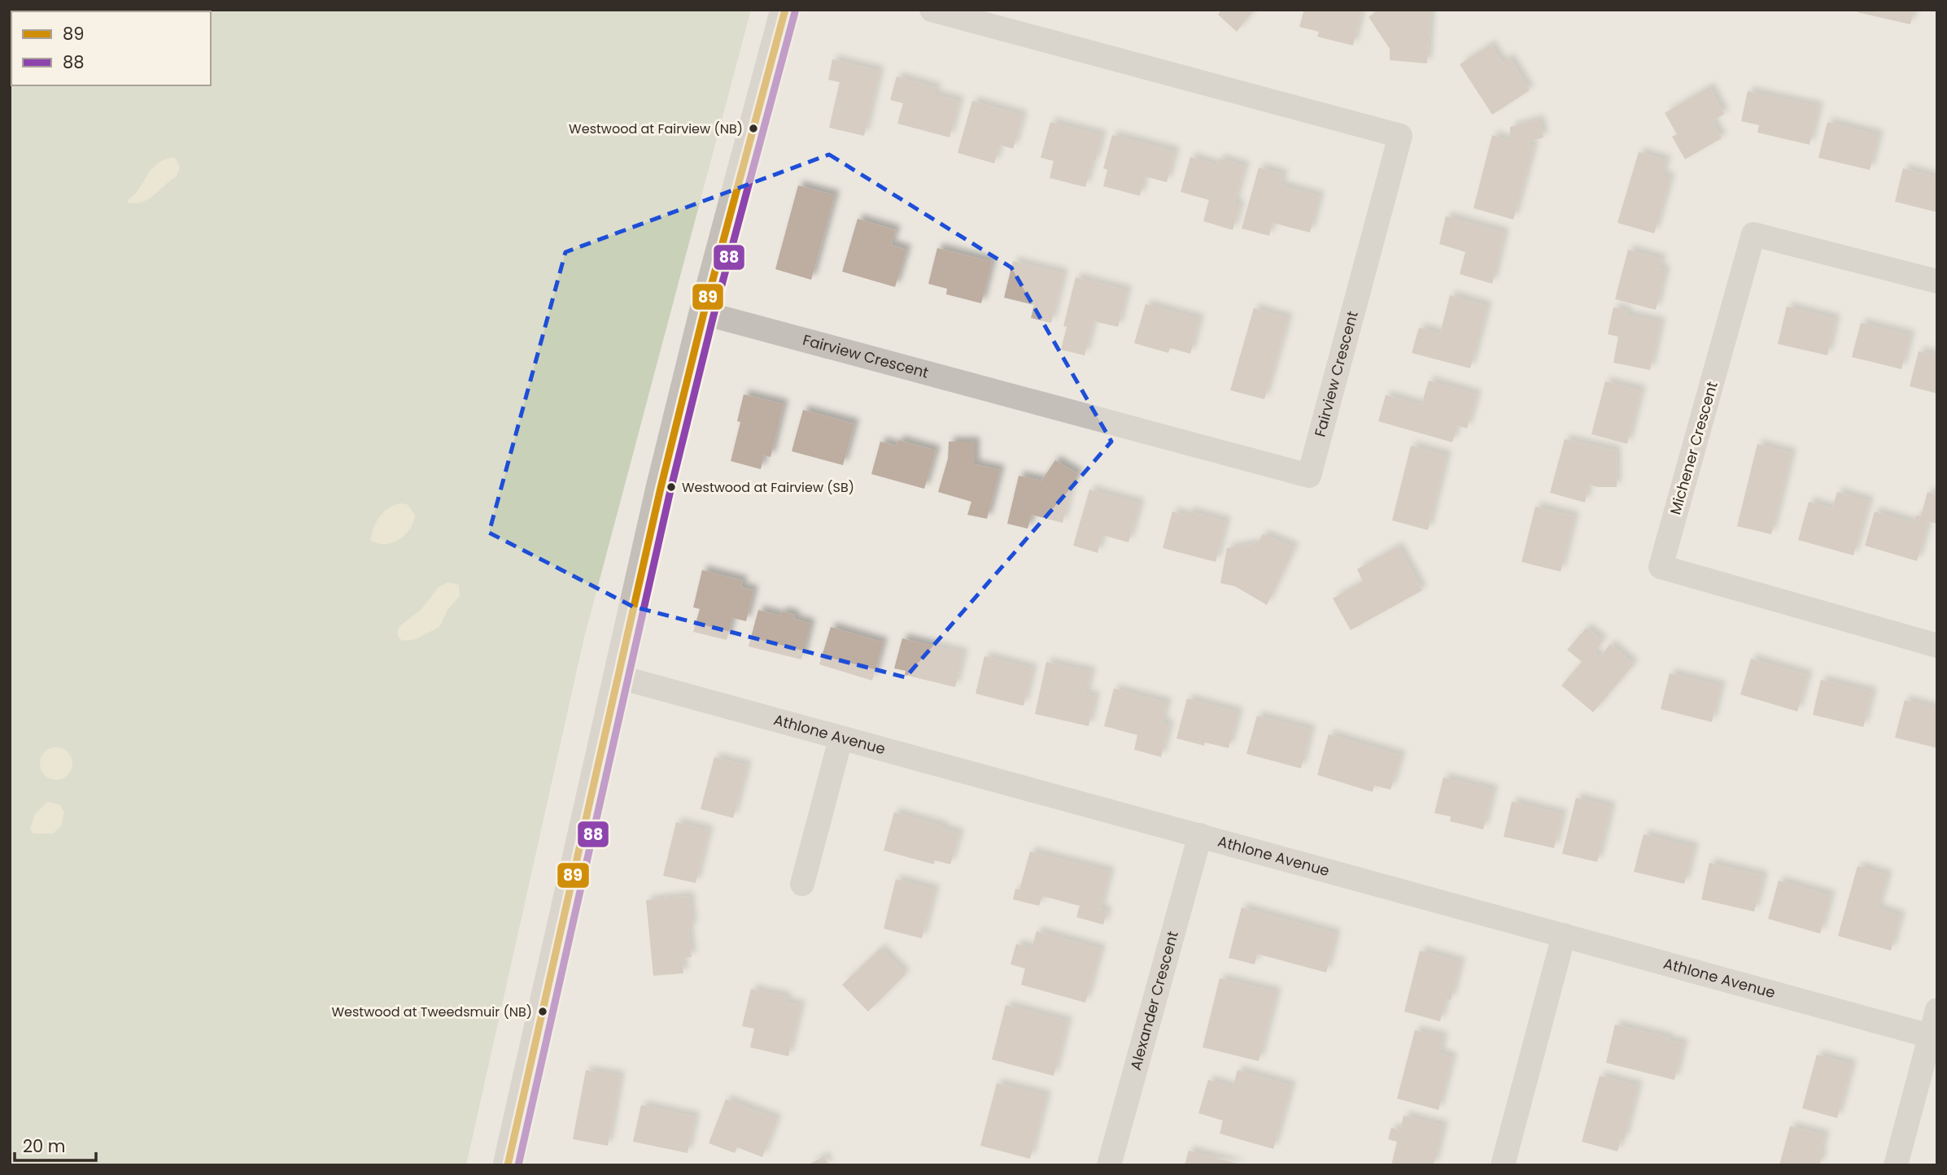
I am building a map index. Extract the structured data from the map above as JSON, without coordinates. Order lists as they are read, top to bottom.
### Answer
{
  "streets": {
    "street": [
      "Fairview Crescent",
      "Michener Crescent",
      "Athlone Avenue",
      "Alexander Crescent"
    ]
  },
  "crossings": [
    ["Athlone Avenue", "Alexander Crescent"]
  ],
  "places": ["Westwood at Fairview (NB)", "Westwood at Fairview (SB)", "Westwood at Tweedsmuir (NB)"],
  "lines": ["transit line 89", "transit line 88"],
  "legend": ["89", "88"],
  "scale_bar": "20 m"
}
